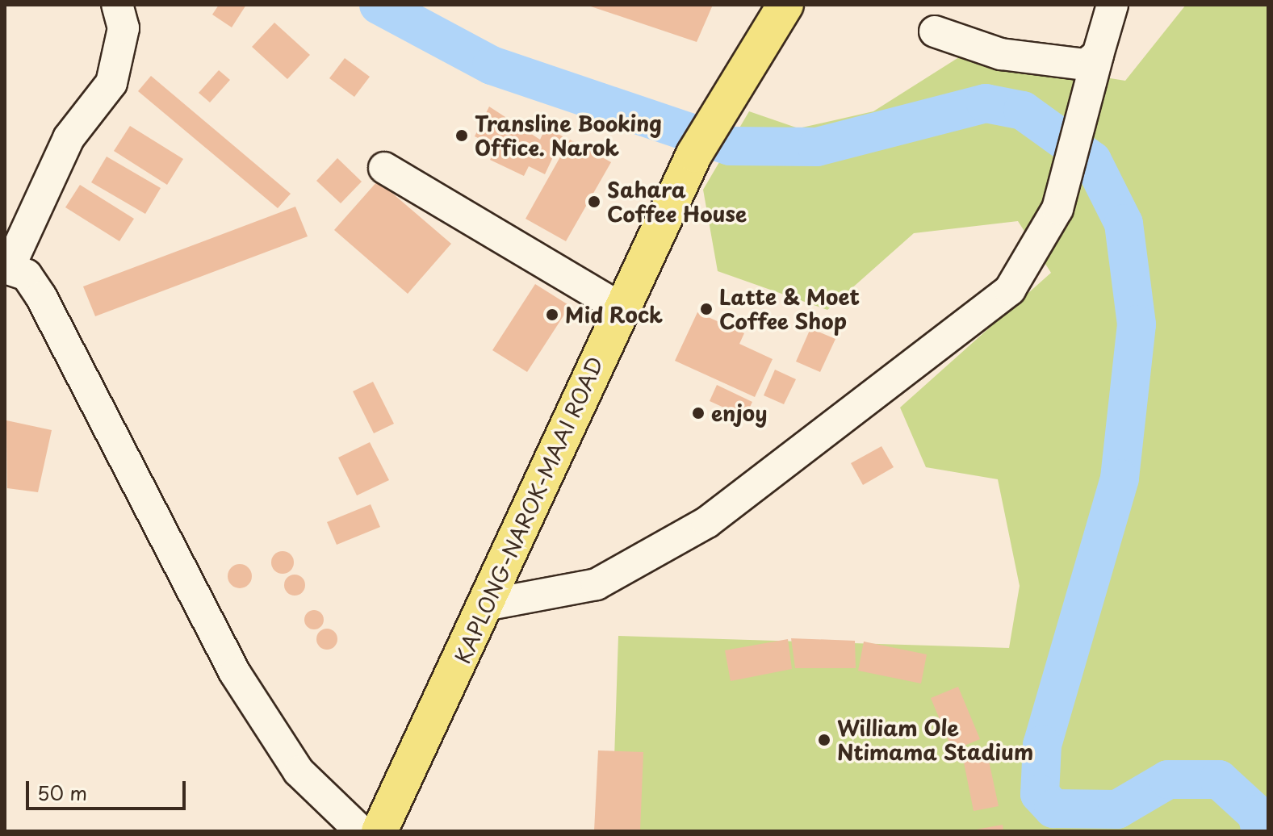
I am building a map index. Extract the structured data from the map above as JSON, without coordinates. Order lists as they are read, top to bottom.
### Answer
{
  "streets": {
    "highway": ["KAPLONG-NAROK-MAAI ROAD"]
  },
  "places": [
    "Transline Booking Office. Narok",
    "Sahara Coffee House",
    "Latte & Moet Coffee Shop",
    "Mid Rock",
    "enjoy",
    "William Ole Ntimama Stadium"
  ],
  "scale_bar": "50 m"
}
